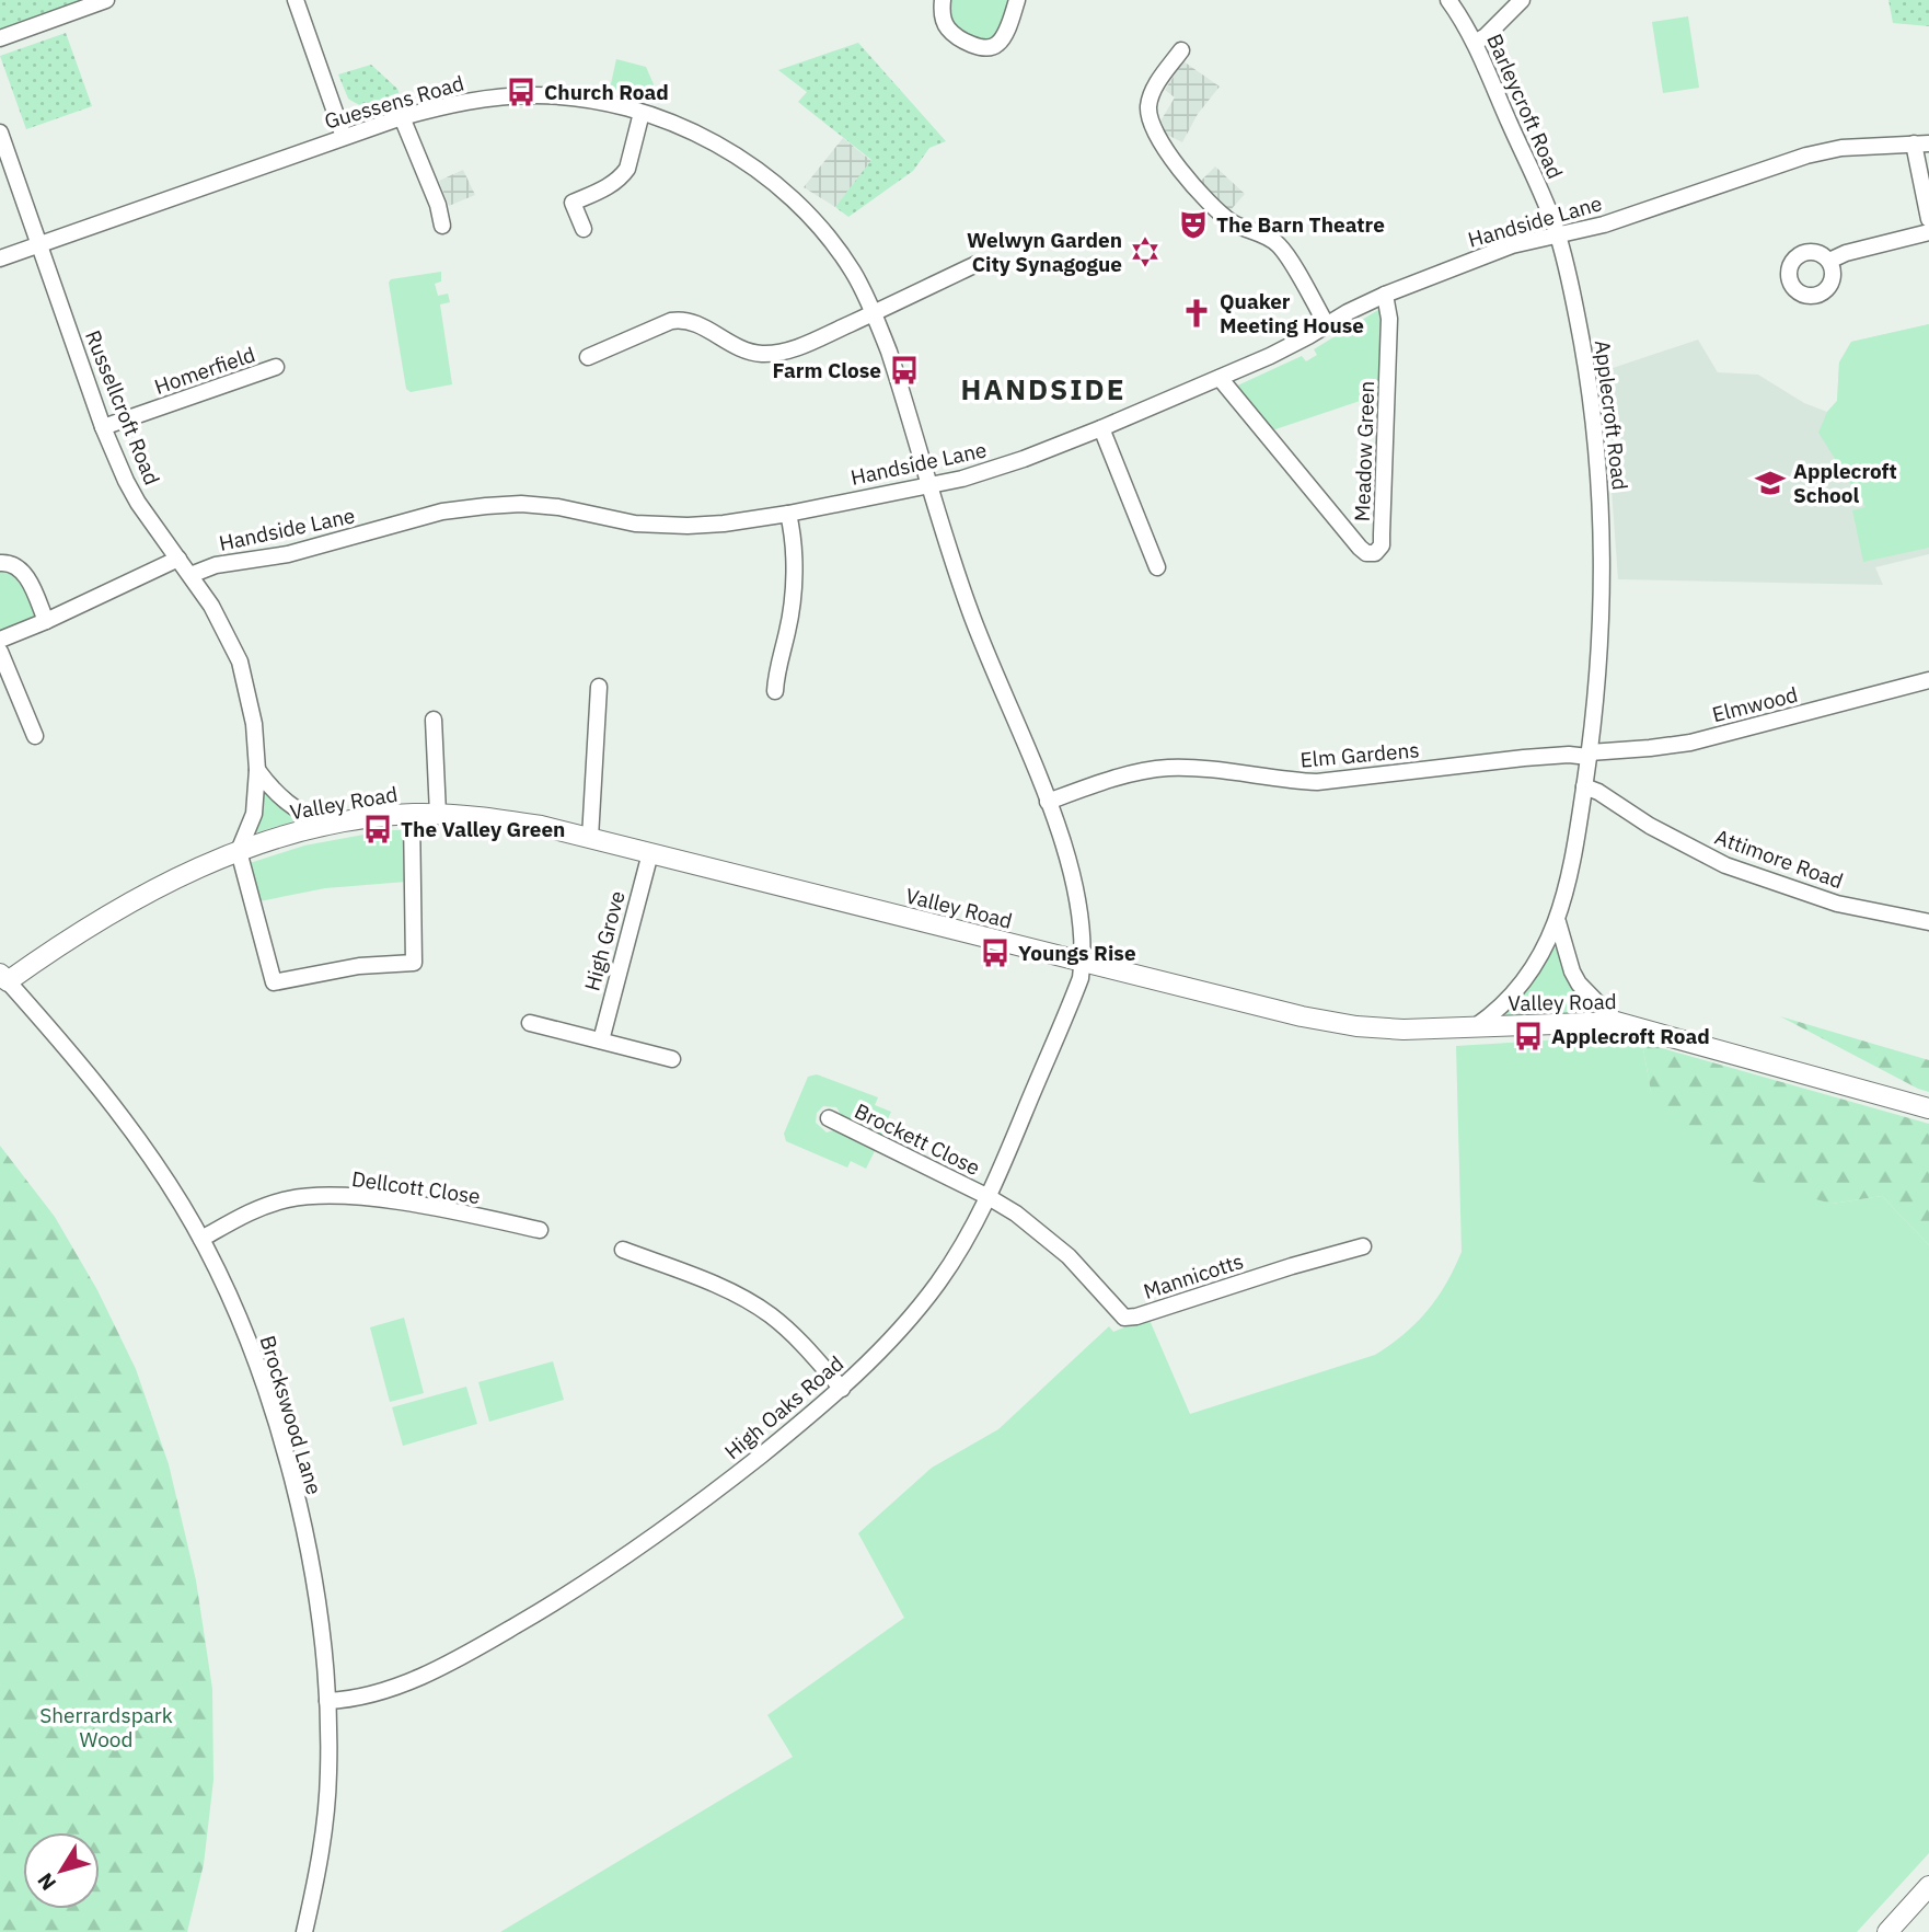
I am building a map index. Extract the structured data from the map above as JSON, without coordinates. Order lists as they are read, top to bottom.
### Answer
{
  "streets": {
    "main road": ["Valley Road"],
    "street": [
      "Guessens Road",
      "Barleycroft Road",
      "Handside Lane",
      "Homerfield",
      "Russellcroft Road",
      "Applecroft Road",
      "Meadow Green",
      "Elmwood",
      "Elm Gardens",
      "Attimore Road",
      "High Grove",
      "Brockett Close",
      "Dellcott Close",
      "Mannicotts",
      "High Oaks Road",
      "Brockswood Lane"
    ]
  },
  "crossings": [
    ["Guessens Road", "Handside Lane"],
    ["Guessens Road", "Russellcroft Road"],
    ["Barleycroft Road", "Handside Lane"],
    ["Barleycroft Road", "Applecroft Road"],
    ["Handside Lane", "Russellcroft Road"],
    ["Handside Lane", "Applecroft Road"],
    ["Handside Lane", "Meadow Green"],
    ["Homerfield", "Russellcroft Road"],
    ["Russellcroft Road", "Valley Road"],
    ["Applecroft Road", "Elmwood"],
    ["Applecroft Road", "Elm Gardens"],
    ["Applecroft Road", "Valley Road"],
    ["Applecroft Road", "Attimore Road"],
    ["Elmwood", "Elm Gardens"],
    ["Valley Road", "High Grove"],
    ["Valley Road", "High Oaks Road"],
    ["Valley Road", "Brockswood Lane"],
    ["Brockett Close", "Mannicotts"],
    ["Brockett Close", "High Oaks Road"],
    ["Dellcott Close", "Brockswood Lane"],
    ["Mannicotts", "High Oaks Road"],
    ["High Oaks Road", "Brockswood Lane"]
  ],
  "districts": ["HANDSIDE"],
  "parks": ["Sherrardspark Wood"],
  "places": {
    "bus stop": [
      "Church Road",
      "Farm Close",
      "The Valley Green",
      "Youngs Rise",
      "Applecroft Road"
    ],
    "theatre": ["The Barn Theatre"],
    "synagogue": ["Welwyn Garden City Synagogue"],
    "church": ["Quaker Meeting House"],
    "school or university": ["Applecroft School"]
  },
  "north": "bottom left"
}
